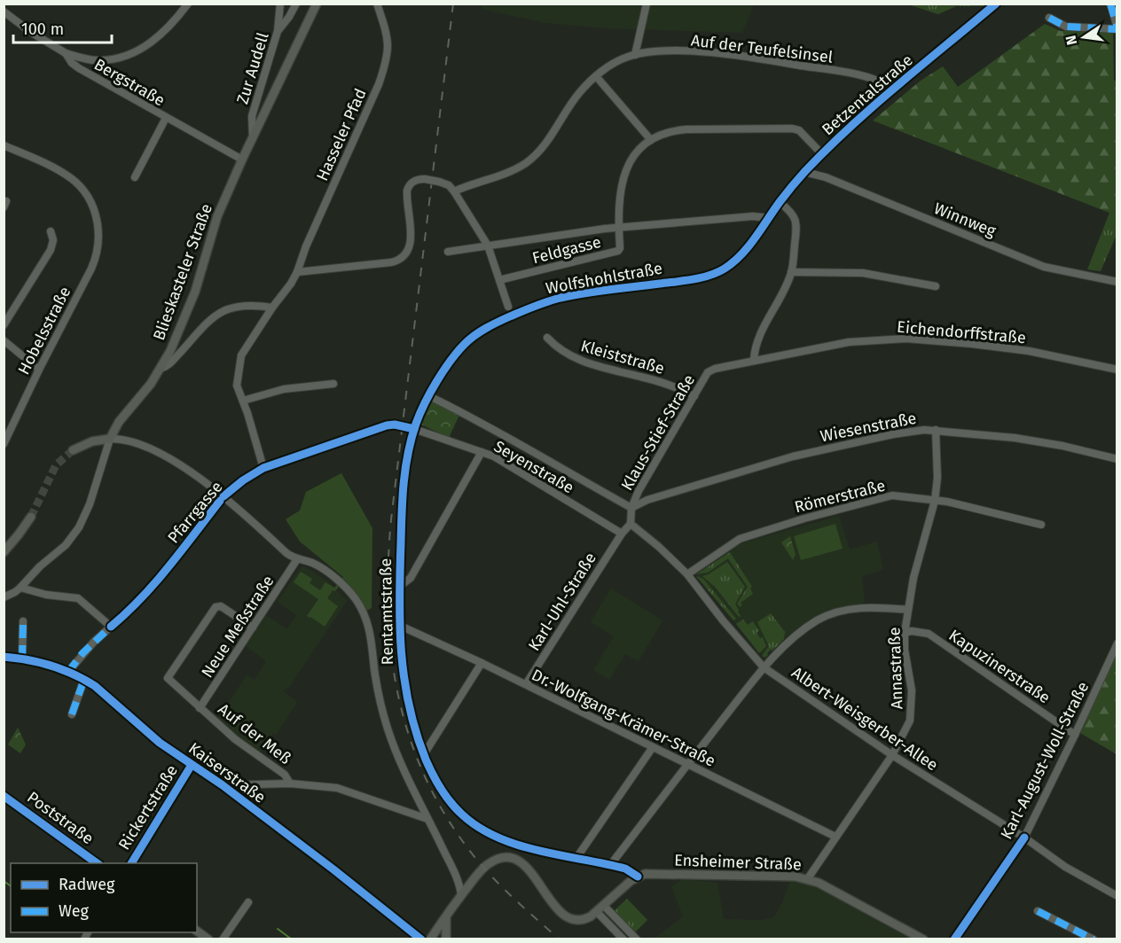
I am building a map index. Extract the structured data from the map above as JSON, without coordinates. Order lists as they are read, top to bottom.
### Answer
{
  "streets": {
    "main road": ["Blieskasteler Straße", "Poststraße", "Ensheimer Straße"],
    "street": [
      "Auf der Teufelsinsel",
      "Zur Audell",
      "Bergstraße",
      "Betzentalstraße",
      "Hasseler Pfad",
      "Winnweg",
      "Feldgasse",
      "Wolfshohlstraße",
      "Hobelsstraße",
      "Eichendorffstraße",
      "Kleiststraße",
      "Wiesenstraße",
      "Klaus-Stief-Straße",
      "Seyenstraße",
      "Römerstraße",
      "Pfarrgasse",
      "Karl-Uhl-Straße",
      "Rentamtstraße",
      "Neue Meßstraße",
      "Kapuzinerstraße",
      "Annastraße",
      "Dr.-Wolfgang-Krämer-Straße",
      "Albert-Weisgerber-Allee",
      "Auf der Meß",
      "Karl-August-Woll-Straße",
      "Kaiserstraße",
      "Rickertstraße"
    ]
  },
  "crossings": [
    ["Auf der Teufelsinsel", "Betzentalstraße"],
    ["Zur Audell", "Blieskasteler Straße"],
    ["Bergstraße", "Blieskasteler Straße"],
    ["Betzentalstraße", "Winnweg"],
    ["Betzentalstraße", "Wolfshohlstraße"],
    ["Hasseler Pfad", "Pfarrgasse"],
    ["Wolfshohlstraße", "Seyenstraße"],
    ["Wolfshohlstraße", "Pfarrgasse"],
    ["Wolfshohlstraße", "Rentamtstraße"],
    ["Eichendorffstraße", "Klaus-Stief-Straße"],
    ["Kleiststraße", "Klaus-Stief-Straße"],
    ["Wiesenstraße", "Klaus-Stief-Straße"],
    ["Wiesenstraße", "Annastraße"],
    ["Seyenstraße", "Pfarrgasse"],
    ["Seyenstraße", "Karl-Uhl-Straße"],
    ["Seyenstraße", "Rentamtstraße"],
    ["Römerstraße", "Annastraße"],
    ["Römerstraße", "Albert-Weisgerber-Allee"],
    ["Pfarrgasse", "Rentamtstraße"],
    ["Pfarrgasse", "Kaiserstraße"],
    ["Karl-Uhl-Straße", "Dr.-Wolfgang-Krämer-Straße"],
    ["Rentamtstraße", "Dr.-Wolfgang-Krämer-Straße"],
    ["Rentamtstraße", "Ensheimer Straße"],
    ["Neue Meßstraße", "Auf der Meß"],
    ["Kapuzinerstraße", "Annastraße"],
    ["Kapuzinerstraße", "Karl-August-Woll-Straße"],
    ["Annastraße", "Dr.-Wolfgang-Krämer-Straße"],
    ["Annastraße", "Albert-Weisgerber-Allee"],
    ["Annastraße", "Ensheimer Straße"],
    ["Albert-Weisgerber-Allee", "Karl-August-Woll-Straße"],
    ["Kaiserstraße", "Rickertstraße"]
  ],
  "legend": ["Radweg", "Weg"],
  "scale_bar": "100 m",
  "north": "left"
}
